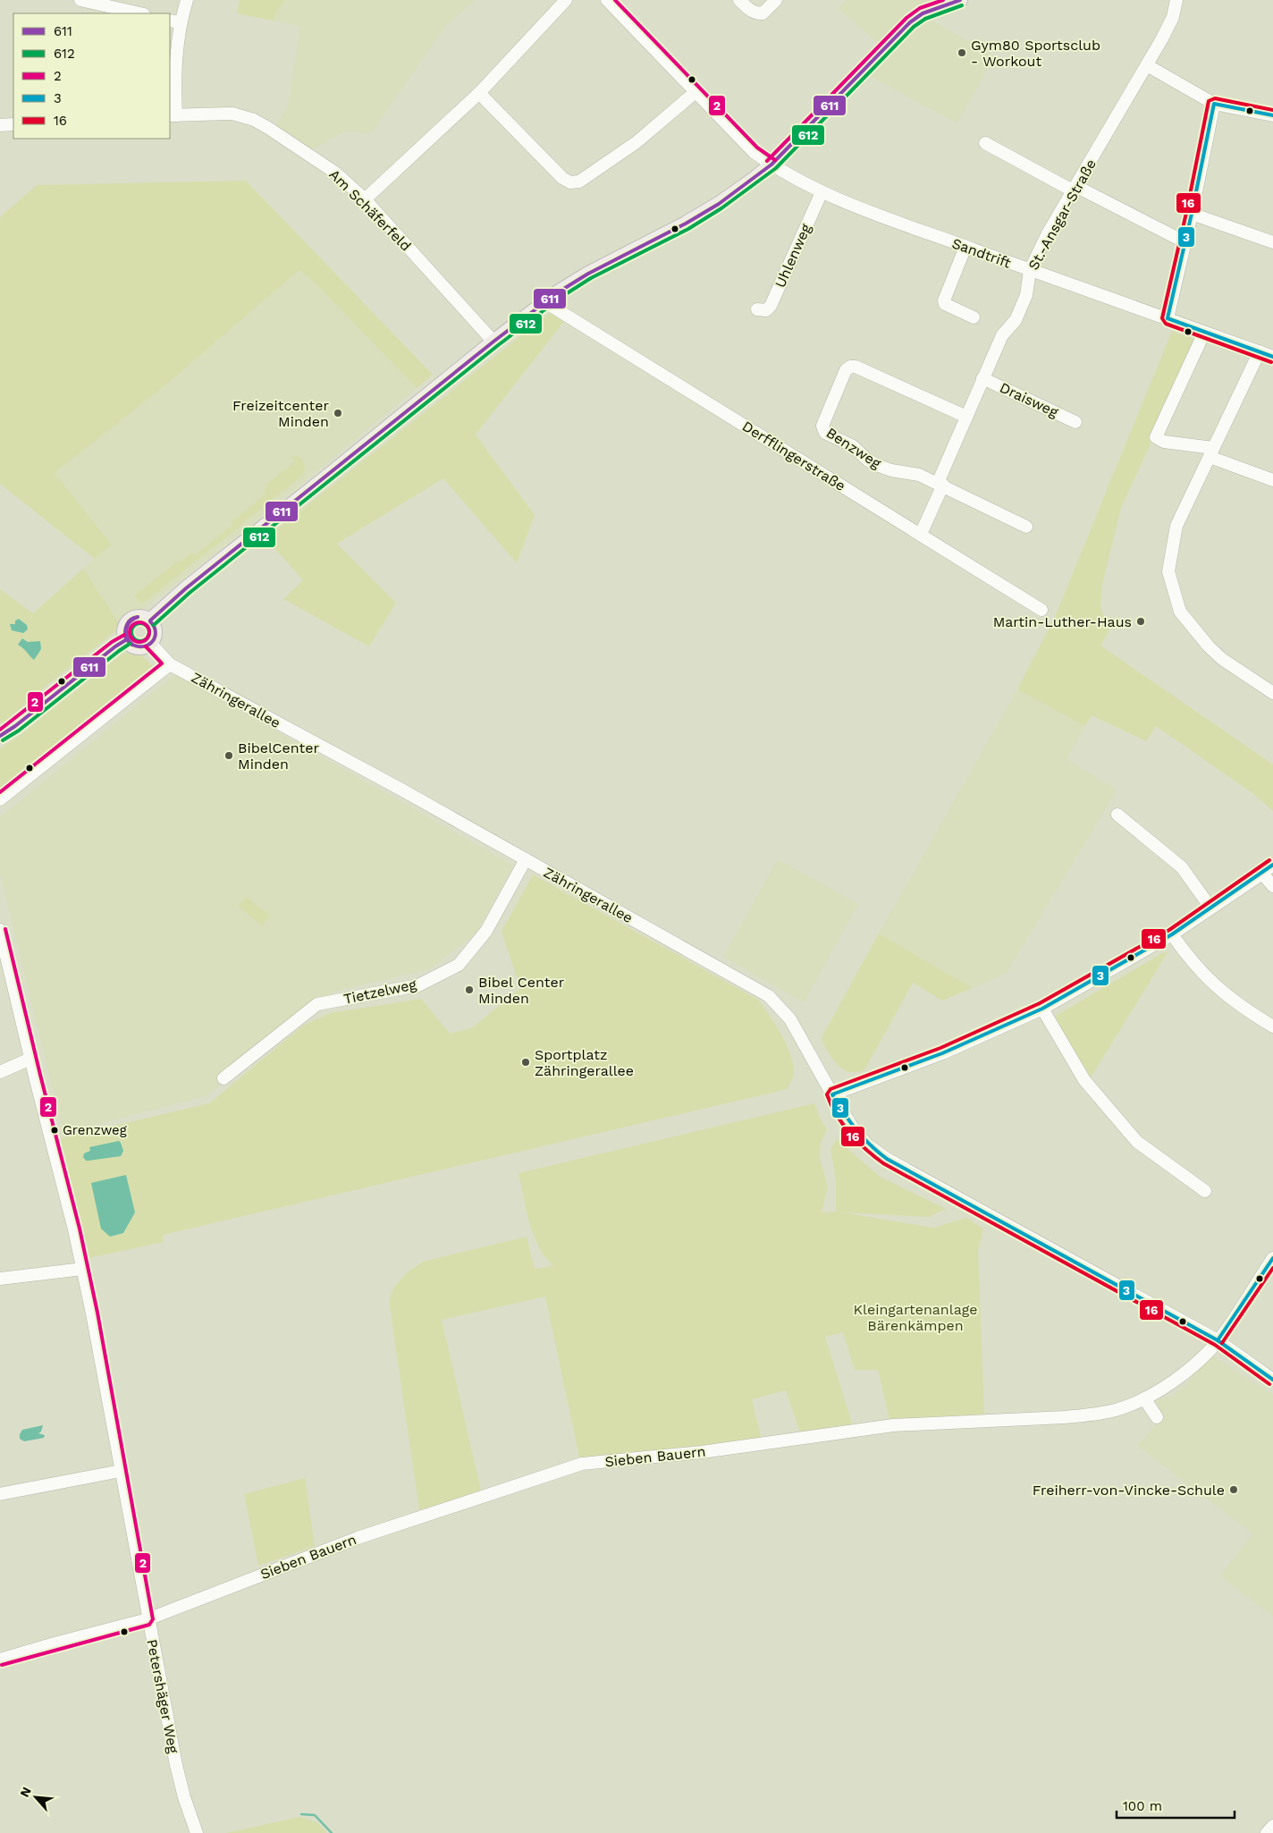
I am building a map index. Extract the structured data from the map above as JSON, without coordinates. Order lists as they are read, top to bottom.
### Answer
{
  "streets": {
    "street": [
      "Am Schäferfeld",
      "St.-Ansgar-Straße",
      "Sandtrift",
      "Uhlenweg",
      "Draisweg",
      "Benzweg",
      "Derfflingerstraße",
      "Zähringerallee",
      "Tietzelweg",
      "Sieben Bauern",
      "Petershäger Weg"
    ]
  },
  "crossings": [
    ["St.-Ansgar-Straße", "Sandtrift"],
    ["St.-Ansgar-Straße", "Draisweg"],
    ["St.-Ansgar-Straße", "Benzweg"],
    ["St.-Ansgar-Straße", "Derfflingerstraße"],
    ["Sandtrift", "Uhlenweg"],
    ["Zähringerallee", "Tietzelweg"],
    ["Zähringerallee", "Sieben Bauern"],
    ["Sieben Bauern", "Petershäger Weg"]
  ],
  "parks": ["Kleingartenanlage Bärenkämpen"],
  "places": [
    "Gym80 Sportsclub - Workout",
    "Freizeitcenter Minden",
    "Martin-Luther-Haus",
    "BibelCenter Minden",
    "Bibel Center Minden",
    "Sportplatz Zähringerallee",
    "Grenzweg",
    "Freiherr-von-Vincke-Schule"
  ],
  "lines": [
    "transit line 611",
    "transit line 2",
    "transit line 612",
    "transit line 16",
    "transit line 3"
  ],
  "legend": [
    "611",
    "612",
    "2",
    "3",
    "16"
  ],
  "scale_bar": "100 m",
  "north": "top left"
}
